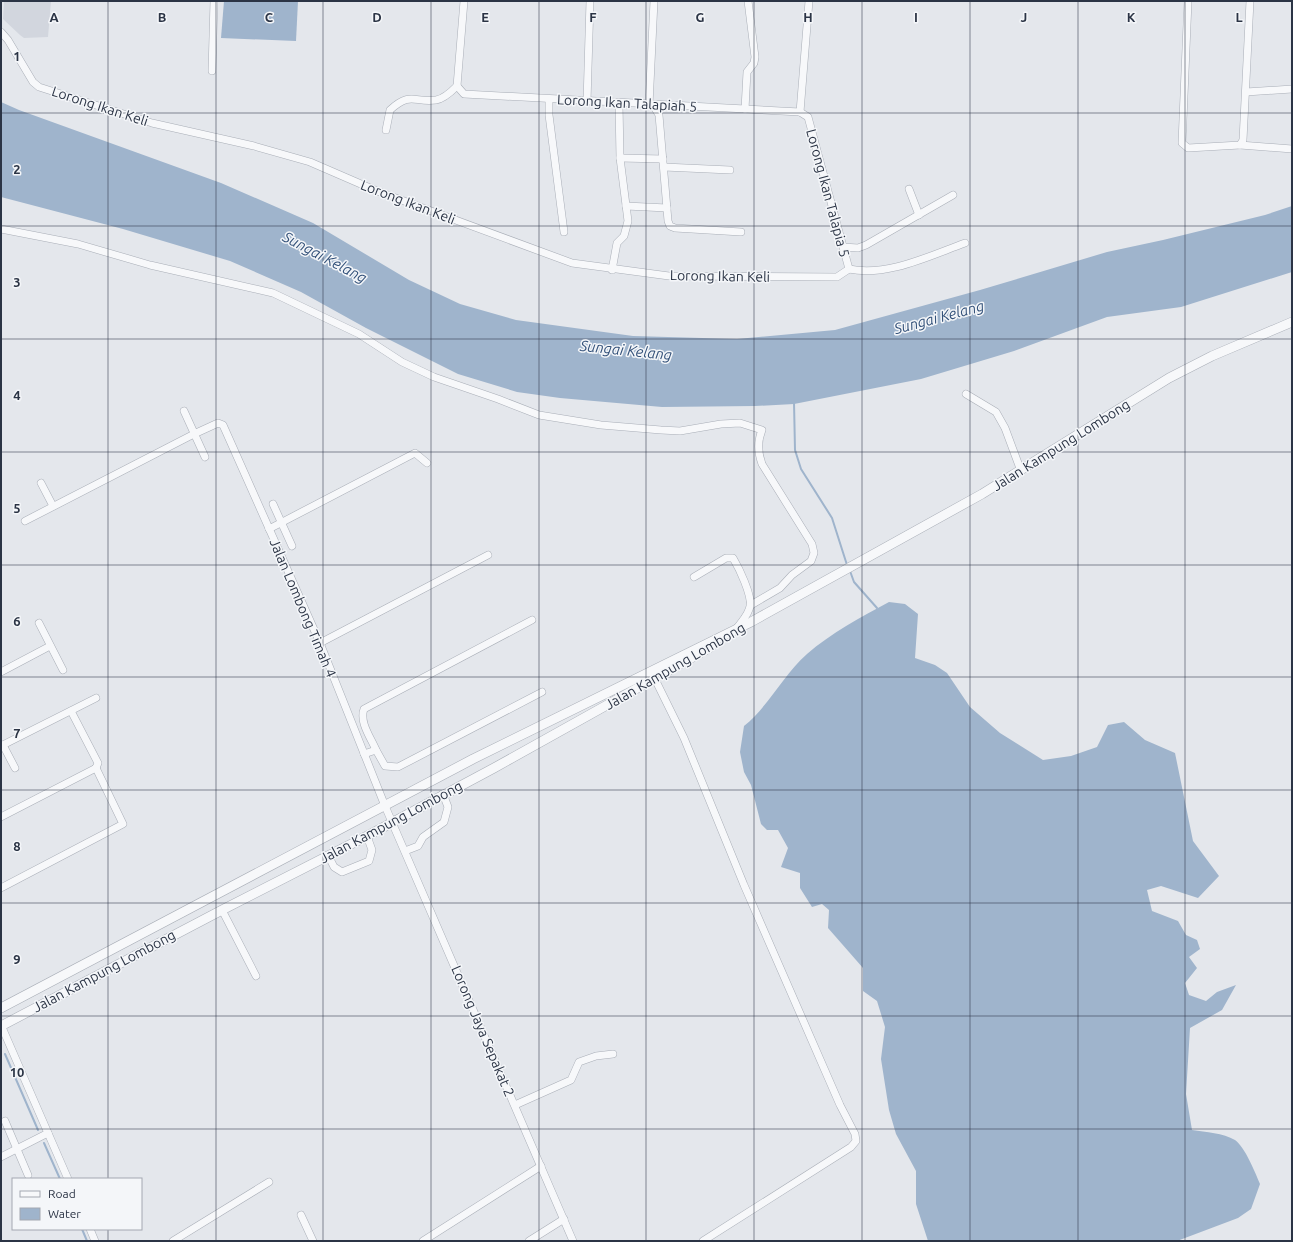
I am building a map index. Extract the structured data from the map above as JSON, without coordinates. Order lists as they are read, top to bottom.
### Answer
{
  "streets": {
    "street": [
      "Lorong Ikan Talapiah 5",
      "Lorong Ikan Keli",
      "Lorong Ikan Talapia 5",
      "Jalan Kampung Lombong",
      "Jalan Lombong Timah 4",
      "Lorong Jaya Sepakat 2"
    ]
  },
  "crossings": [
    ["Lorong Ikan Talapiah 5", "Lorong Ikan Talapia 5"],
    ["Lorong Ikan Keli", "Lorong Ikan Talapia 5"],
    ["Jalan Kampung Lombong", "Jalan Lombong Timah 4"],
    ["Jalan Kampung Lombong", "Lorong Jaya Sepakat 2"],
    ["Jalan Lombong Timah 4", "Lorong Jaya Sepakat 2"]
  ],
  "water": ["Sungai Kelang"],
  "legend": ["Road", "Water"],
  "grid": {
    "columns": [
      "A",
      "B",
      "C",
      "D",
      "E",
      "F",
      "G",
      "H",
      "I",
      "J",
      "K",
      "L"
    ],
    "rows": [
      "1",
      "2",
      "3",
      "4",
      "5",
      "6",
      "7",
      "8",
      "9",
      "10"
    ]
  }
}
